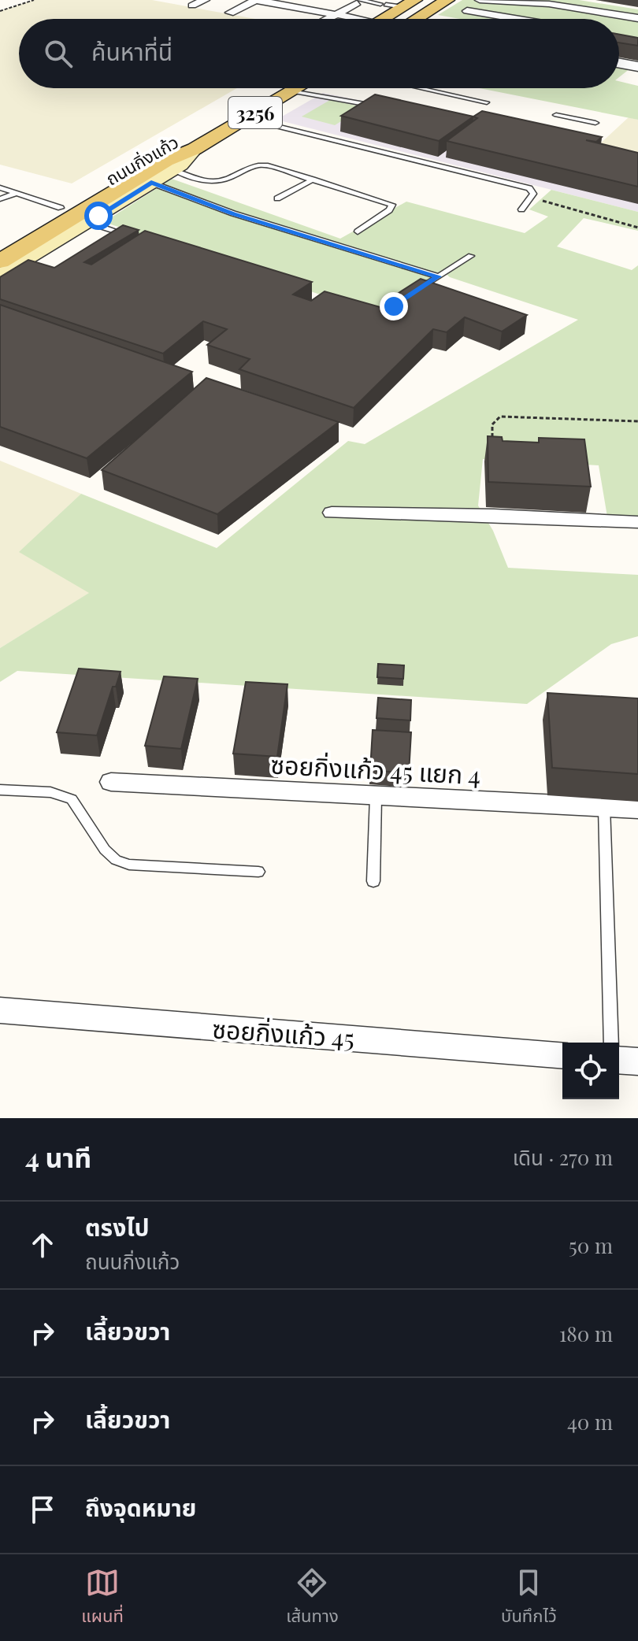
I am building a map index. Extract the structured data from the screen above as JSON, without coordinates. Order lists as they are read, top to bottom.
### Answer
{
  "streets": {
    "main road": ["3256", "ถนนกิ่งแก้ว"],
    "street": ["ซอยกิ่งแก้ว 45 แยก 4", "ซอยกิ่งแก้ว 45"]
  },
  "page": {
    "search": "ค้นหาที่นี่",
    "heading": ["4 นาที", "เดิน · 270 m"],
    "list": [
      ["ตรงไป", "ถนนกิ่งแก้ว", "50 m"],
      ["เลี้ยวขวา", "180 m"],
      ["เลี้ยวขวา", "40 m"],
      "ถึงจุดหมาย"
    ],
    "nav": ["แผนที่", "เส้นทาง", "บันทึกไว้"]
  }
}
